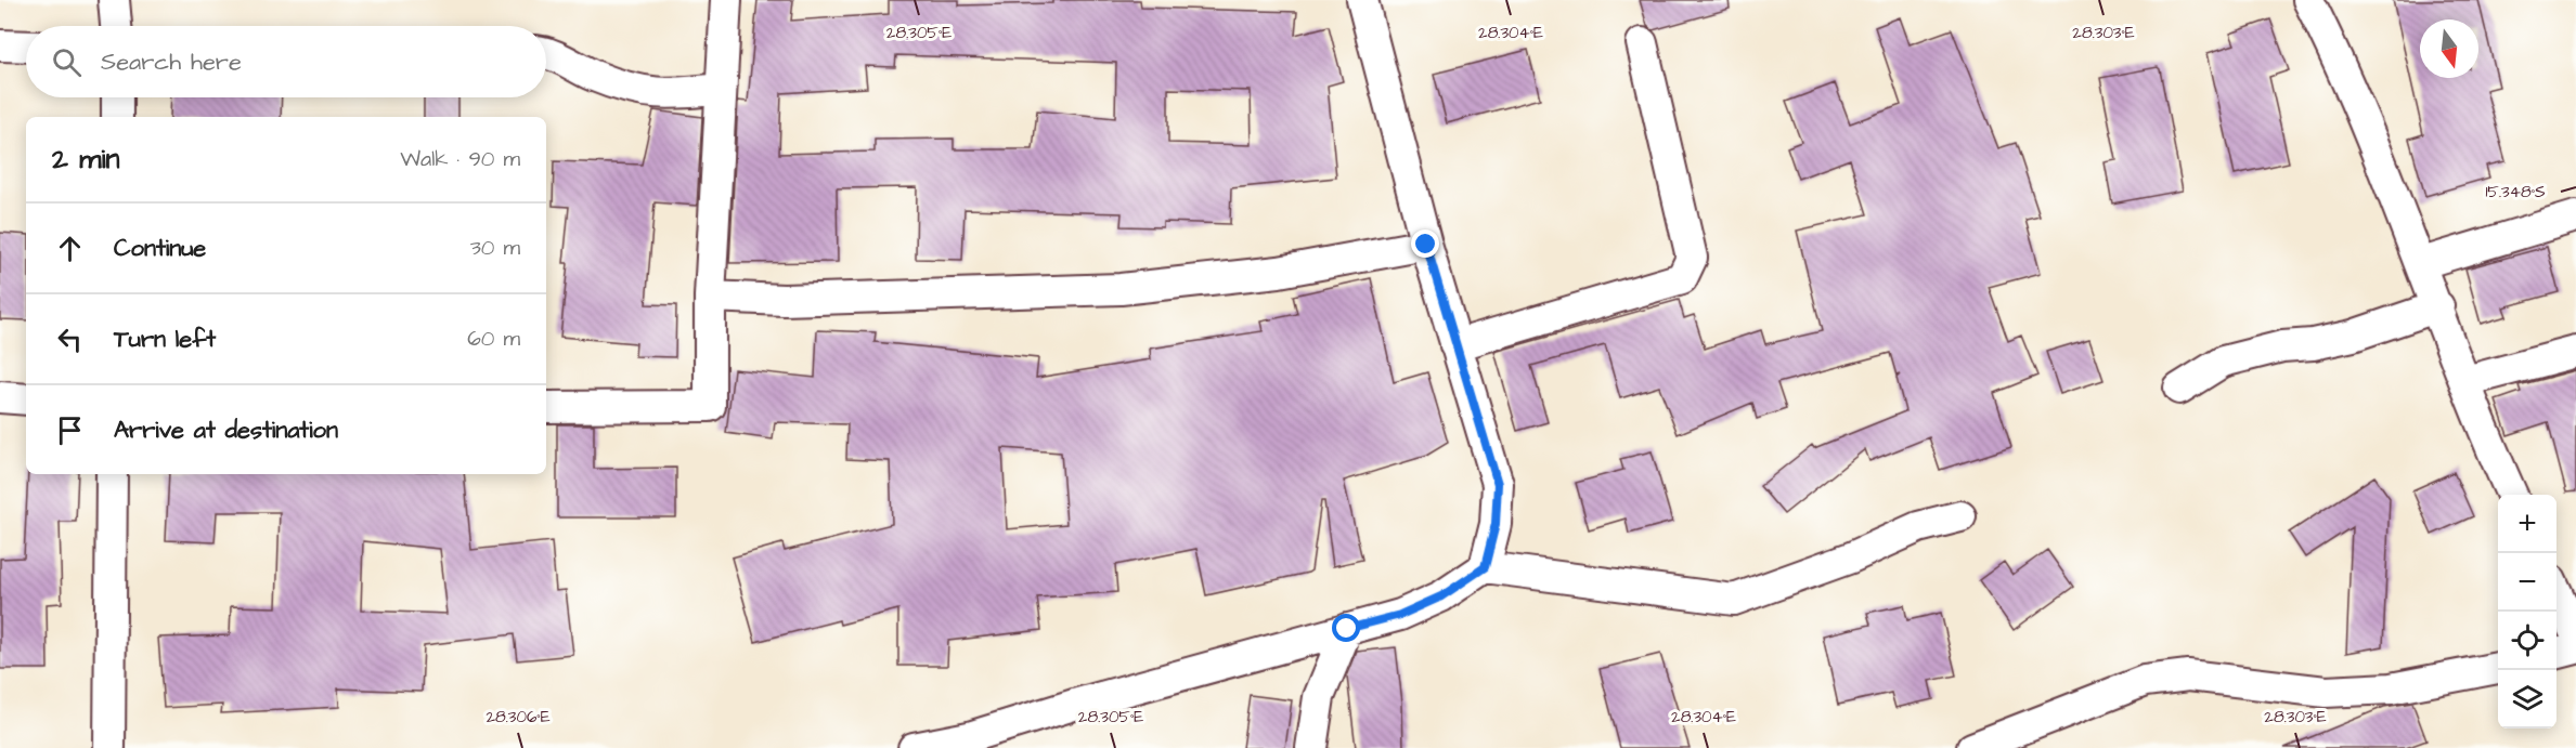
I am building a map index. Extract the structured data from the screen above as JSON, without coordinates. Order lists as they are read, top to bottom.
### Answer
{
  "north": "bottom",
  "page": {
    "search": "Search here",
    "heading": ["2 min", "Walk · 90 m"],
    "list": [
      ["Continue", "30 m"],
      ["Turn left", "60 m"],
      "Arrive at destination"
    ],
    "map_buttons": ["+", "−"]
  },
  "coordinates": [
    "28.305°E",
    "28.304°E",
    "28.303°E",
    "15.348°S",
    "28.306°E"
  ]
}
